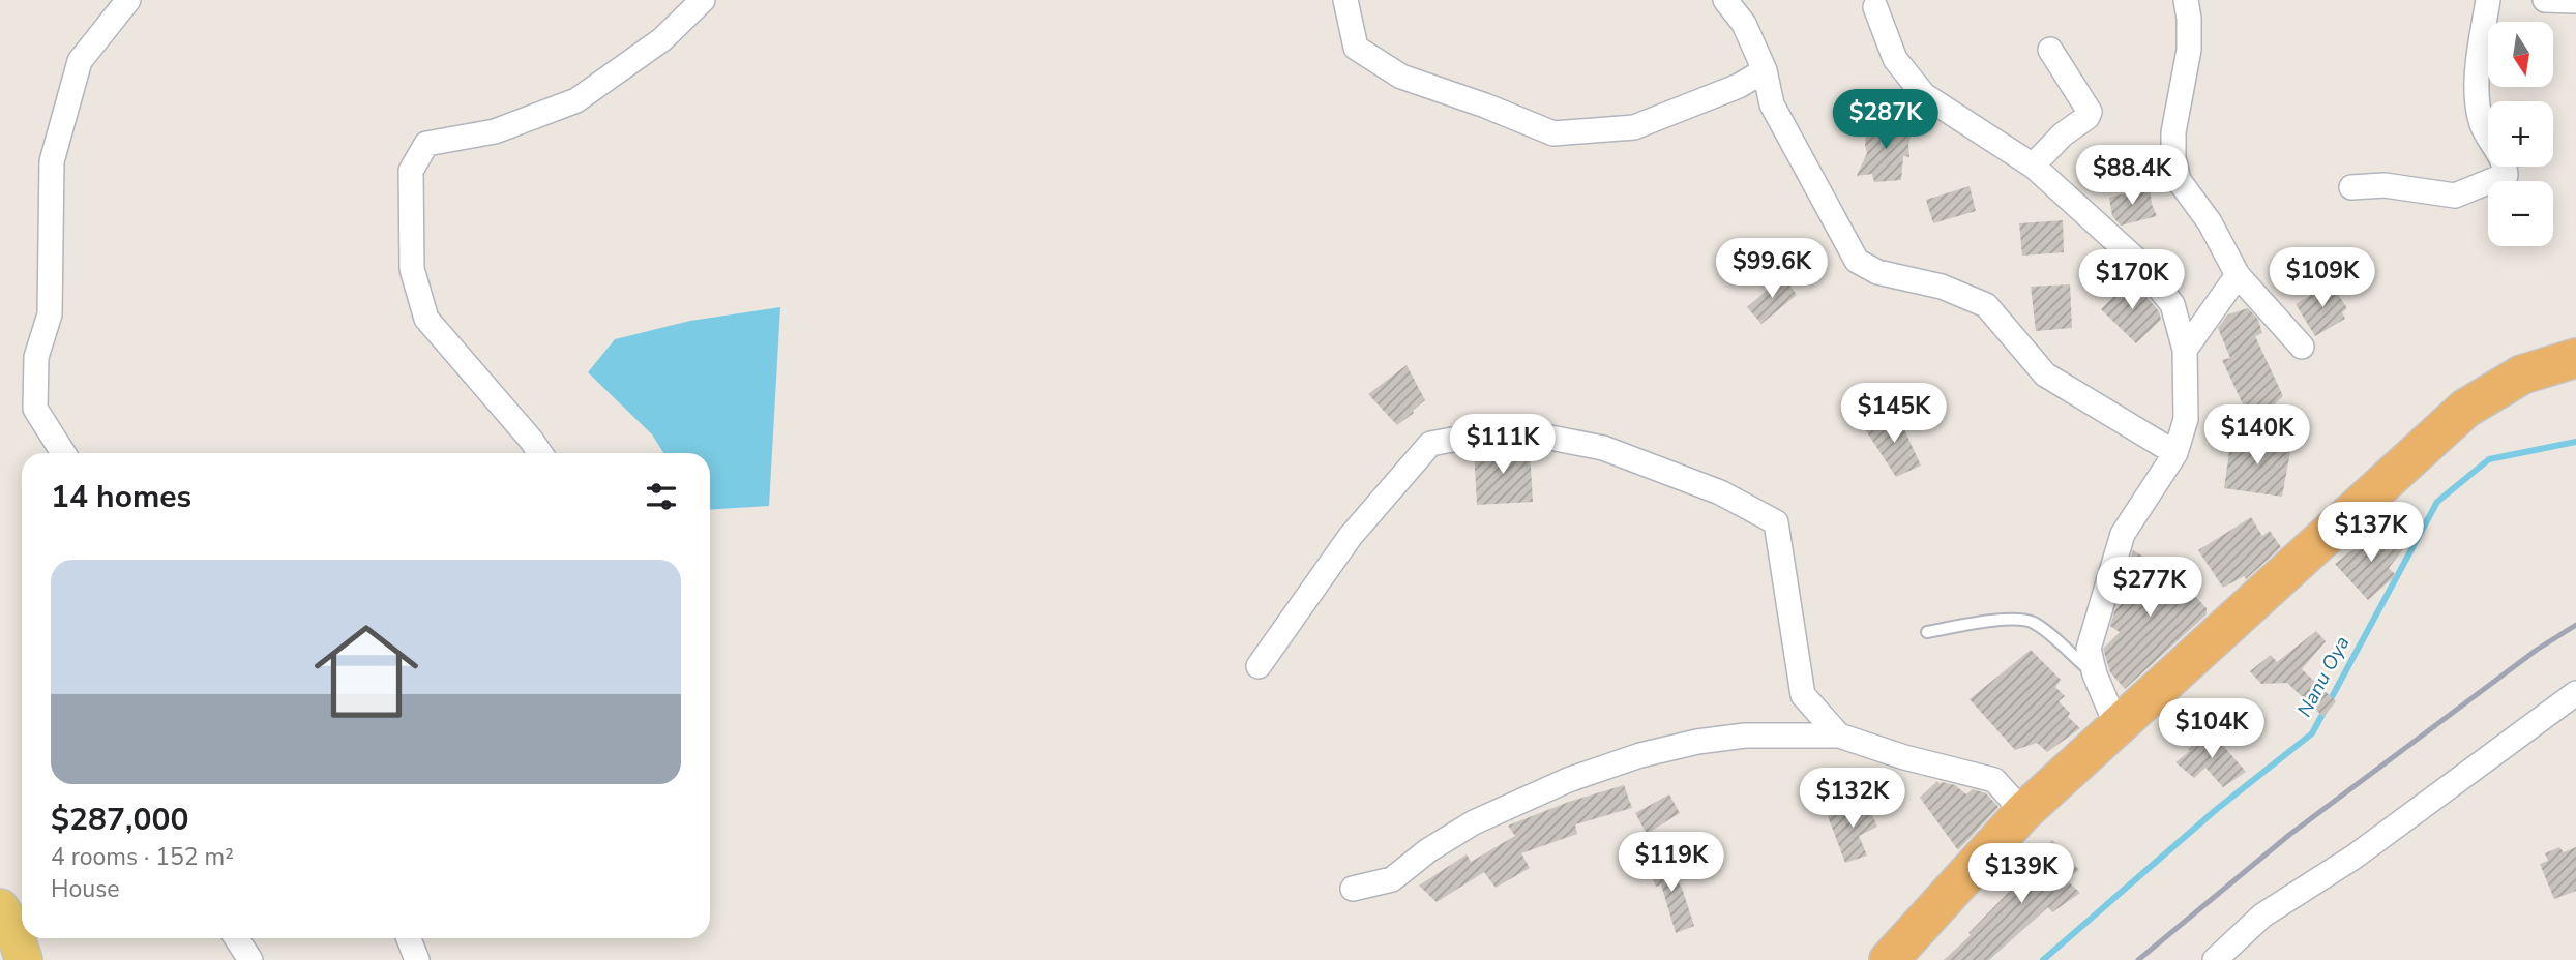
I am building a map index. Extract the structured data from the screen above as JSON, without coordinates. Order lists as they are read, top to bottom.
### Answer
{
  "water": ["Nanu Oya"],
  "north": "bottom",
  "page": {
    "map_buttons": ["+", "−"],
    "price": [
      "$287K",
      "$88.4K",
      "$99.6K",
      "$109K",
      "$170K",
      "$145K",
      "$140K",
      "$111K",
      "$137K",
      "$277K",
      "$104K",
      "$132K",
      "$119K",
      "$139K"
    ],
    "heading": "14 homes",
    "list": [
      {
        "name": "$287,000",
        "note": "4 rooms · 152 m² · House"
      }
    ]
  }
}
